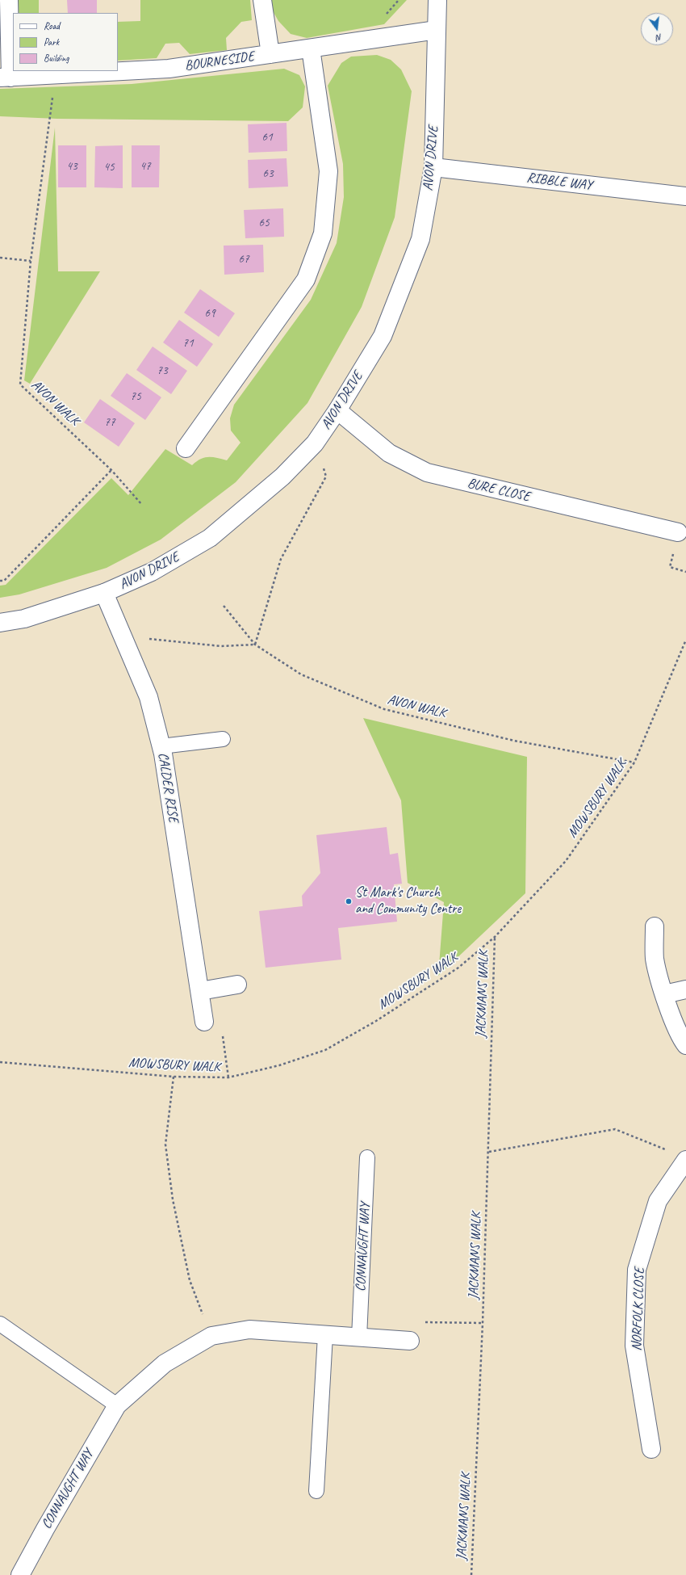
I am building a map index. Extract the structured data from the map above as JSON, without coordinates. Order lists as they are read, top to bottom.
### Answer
{
  "streets": {
    "street": [
      "BOURNESIDE",
      "AVON DRIVE",
      "RIBBLE WAY",
      "BURE CLOSE",
      "CALDER RISE",
      "CONNAUGHT WAY",
      "NORFOLK CLOSE"
    ],
    "path": ["AVON WALK", "MOWSBURY WALK", "JACKMANS WALK"]
  },
  "crossings": [
    ["BOURNESIDE", "AVON DRIVE"],
    ["AVON DRIVE", "RIBBLE WAY"],
    ["AVON DRIVE", "BURE CLOSE"],
    ["AVON DRIVE", "CALDER RISE"],
    ["AVON WALK", "MOWSBURY WALK"],
    ["MOWSBURY WALK", "JACKMANS WALK"]
  ],
  "places": ["St Mark's Church and Community Centre"],
  "house_numbers": [
    "61",
    "43",
    "47",
    "45",
    "63",
    "65",
    "67",
    "69",
    "71",
    "73",
    "75",
    "77"
  ],
  "legend": ["Road", "Park", "Building"],
  "north": "bottom"
}
